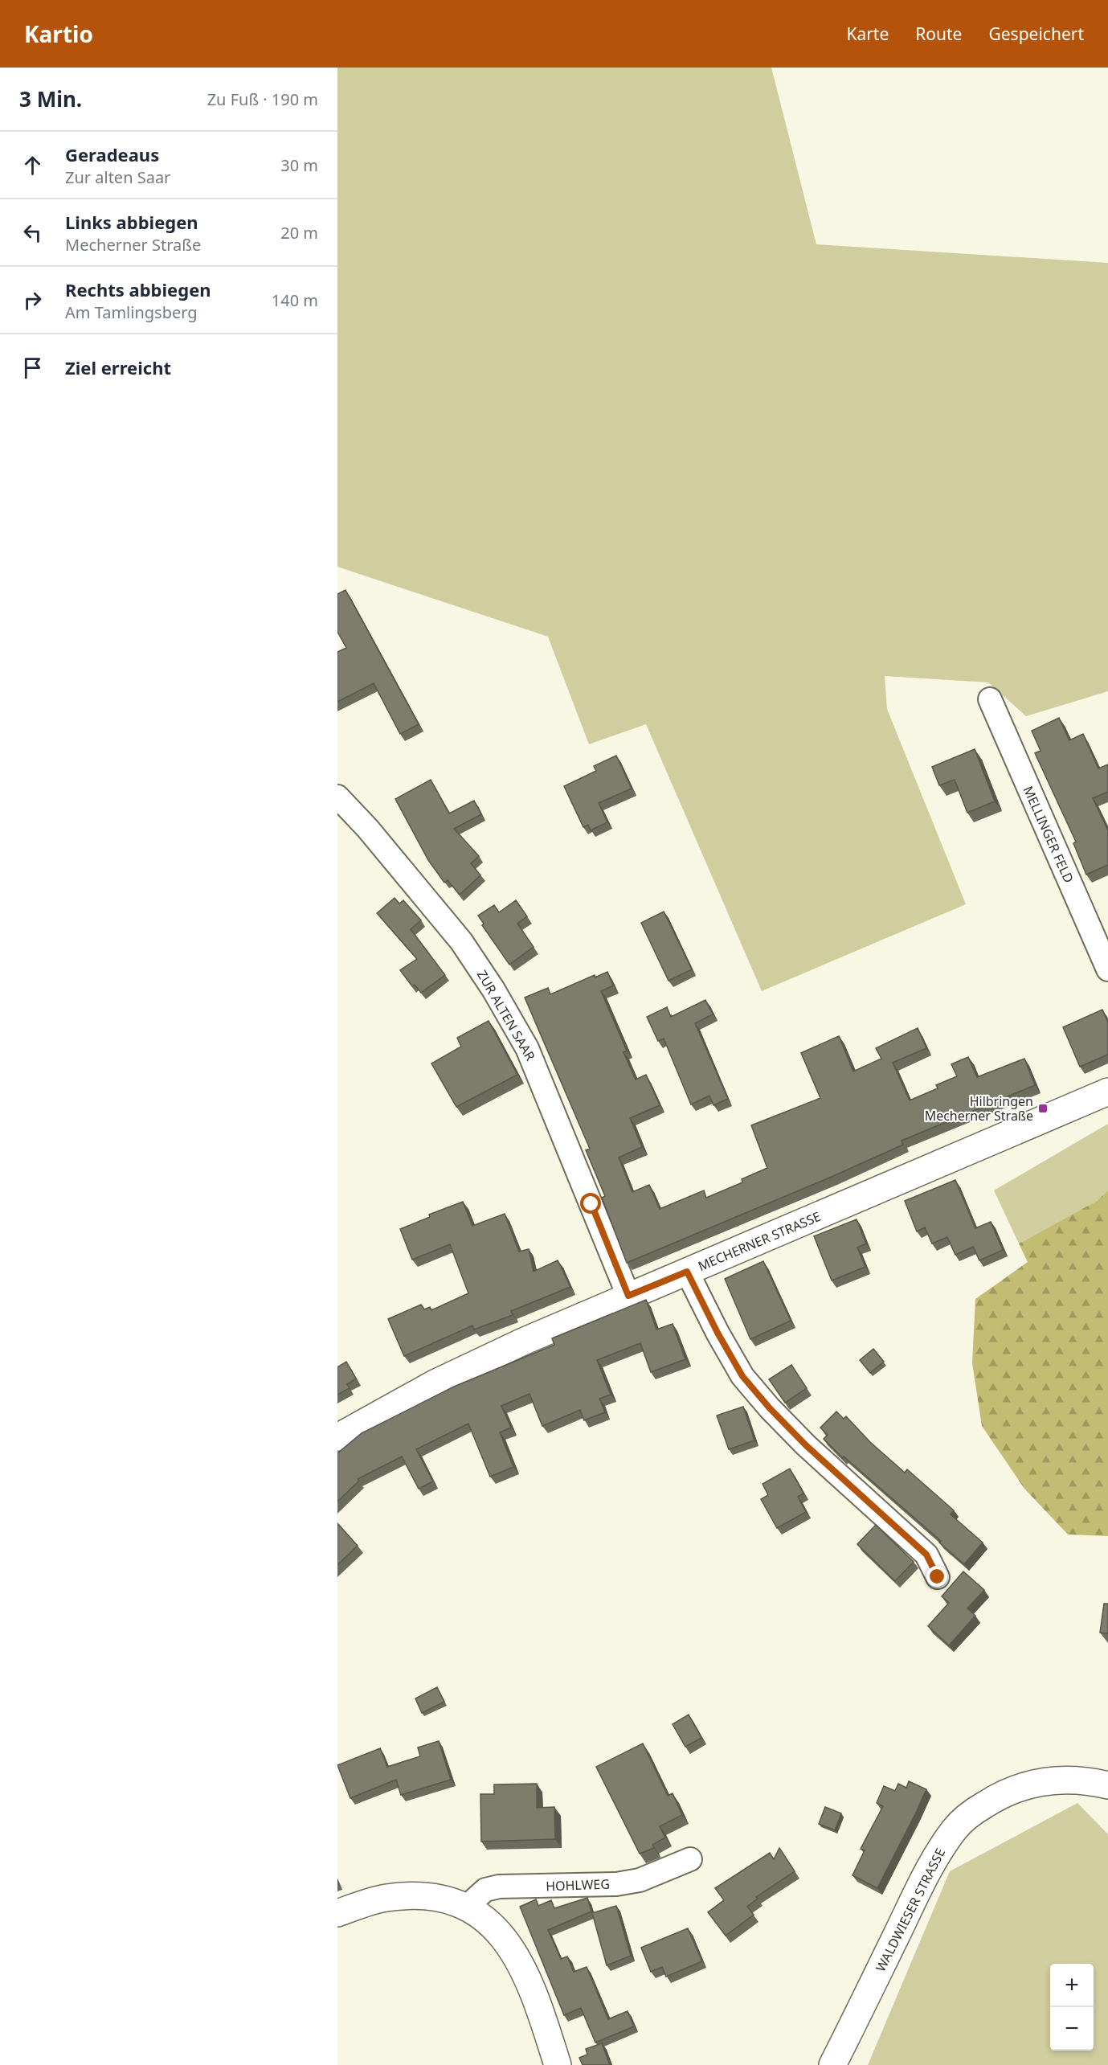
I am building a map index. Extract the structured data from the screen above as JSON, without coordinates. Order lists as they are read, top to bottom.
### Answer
{
  "streets": {
    "main road": ["MECHERNER STRASSE", "WALDWIESER STRASSE"],
    "street": ["MELLINGER FELD", "ZUR ALTEN SAAR", "HOHLWEG"]
  },
  "crossings": [
    ["ZUR ALTEN SAAR", "MECHERNER STRASSE"]
  ],
  "places": {
    "transit": ["Hilbringen Mecherner Straße"]
  },
  "page": {
    "header": "Kartio",
    "nav": ["Karte", "Route", "Gespeichert"],
    "heading": ["3 Min.", "Zu Fuß · 190 m"],
    "list": [
      ["Geradeaus", "Zur alten Saar", "30 m"],
      ["Links abbiegen", "Mecherner Straße", "20 m"],
      ["Rechts abbiegen", "Am Tamlingsberg", "140 m"],
      "Ziel erreicht"
    ],
    "map_buttons": ["+", "−"]
  }
}
